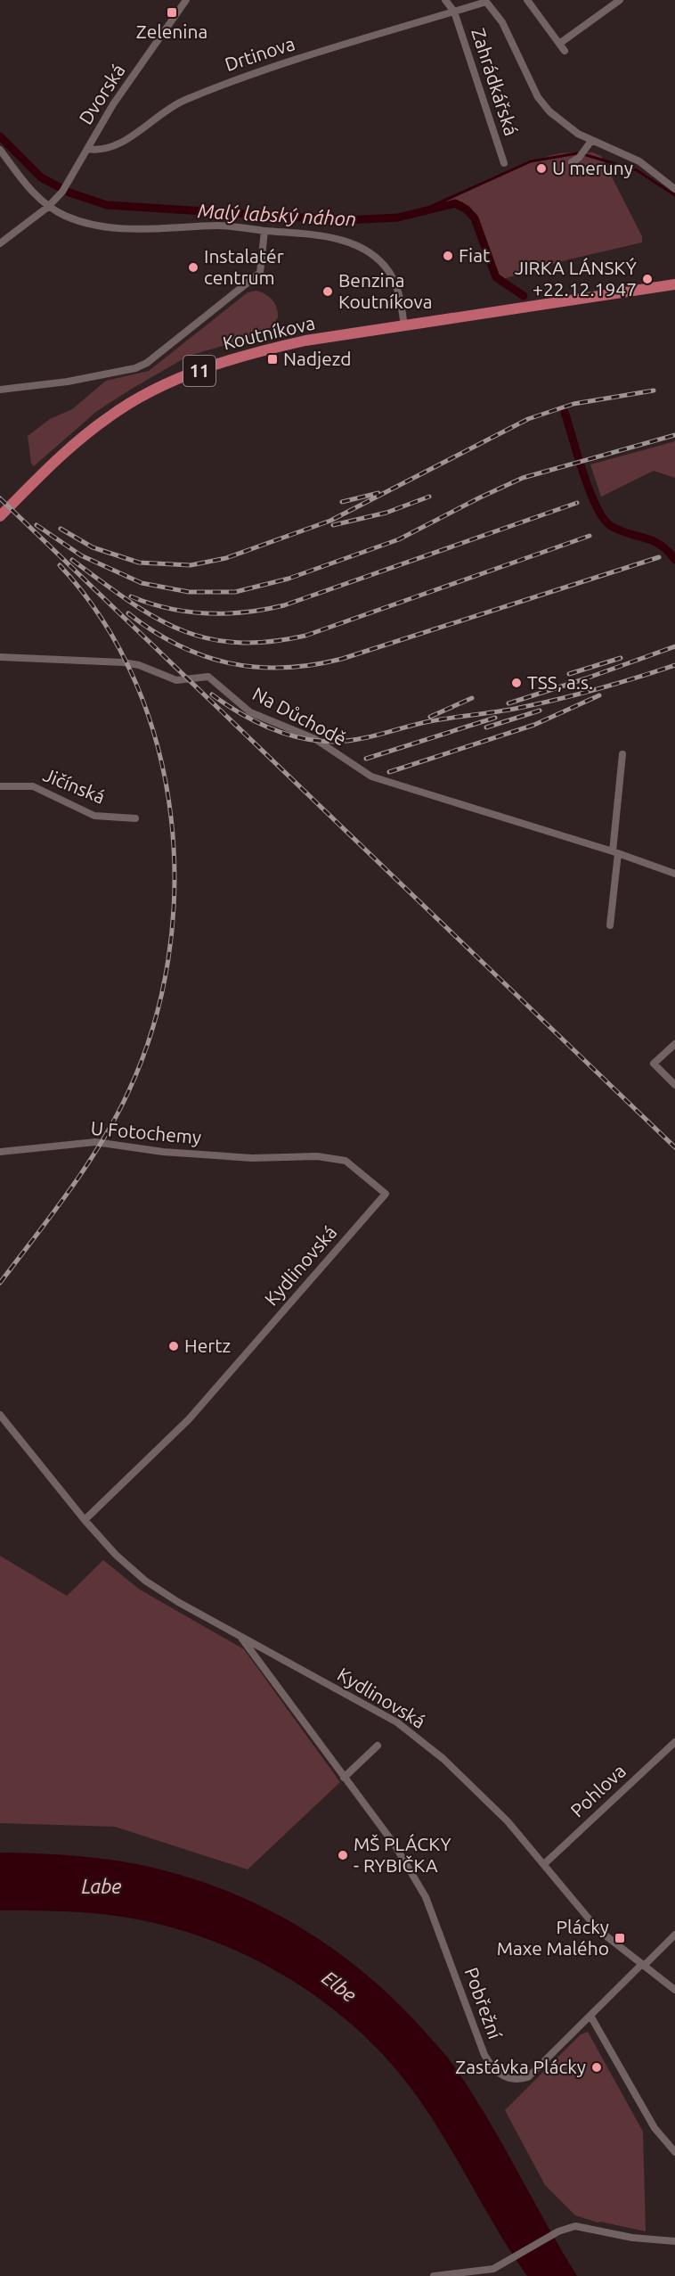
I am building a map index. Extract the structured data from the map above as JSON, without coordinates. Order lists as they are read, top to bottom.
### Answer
{
  "streets": {
    "main road": ["Koutníkova", "11"],
    "street": [
      "Drtinova",
      "Zahrádkářská",
      "Dvorská",
      "Na Důchodě",
      "Jičínská",
      "U Fotochemy",
      "Kydlinovská",
      "Pohlova",
      "Pobřežní"
    ]
  },
  "crossings": [
    ["Drtinova", "Zahrádkářská"],
    ["Drtinova", "Dvorská"],
    ["U Fotochemy", "Kydlinovská"],
    ["Kydlinovská", "Pohlova"],
    ["Kydlinovská", "Pobřežní"]
  ],
  "water": ["Malý labský náhon", "Labe", "Elbe"],
  "places": {
    "transit": ["Zelenina", "Nadjezd", "Plácky Maxe Malého"],
    "other": [
      "U meruny",
      "Fiat",
      "Instalatér centrum",
      "JIRKA LÁNSKÝ +22.12.1947",
      "Benzina Koutníkova",
      "TSS, a.s.",
      "Hertz",
      "MŠ PLÁCKY - RYBIČKA",
      "Zastávka Plácky"
    ]
  }
}
